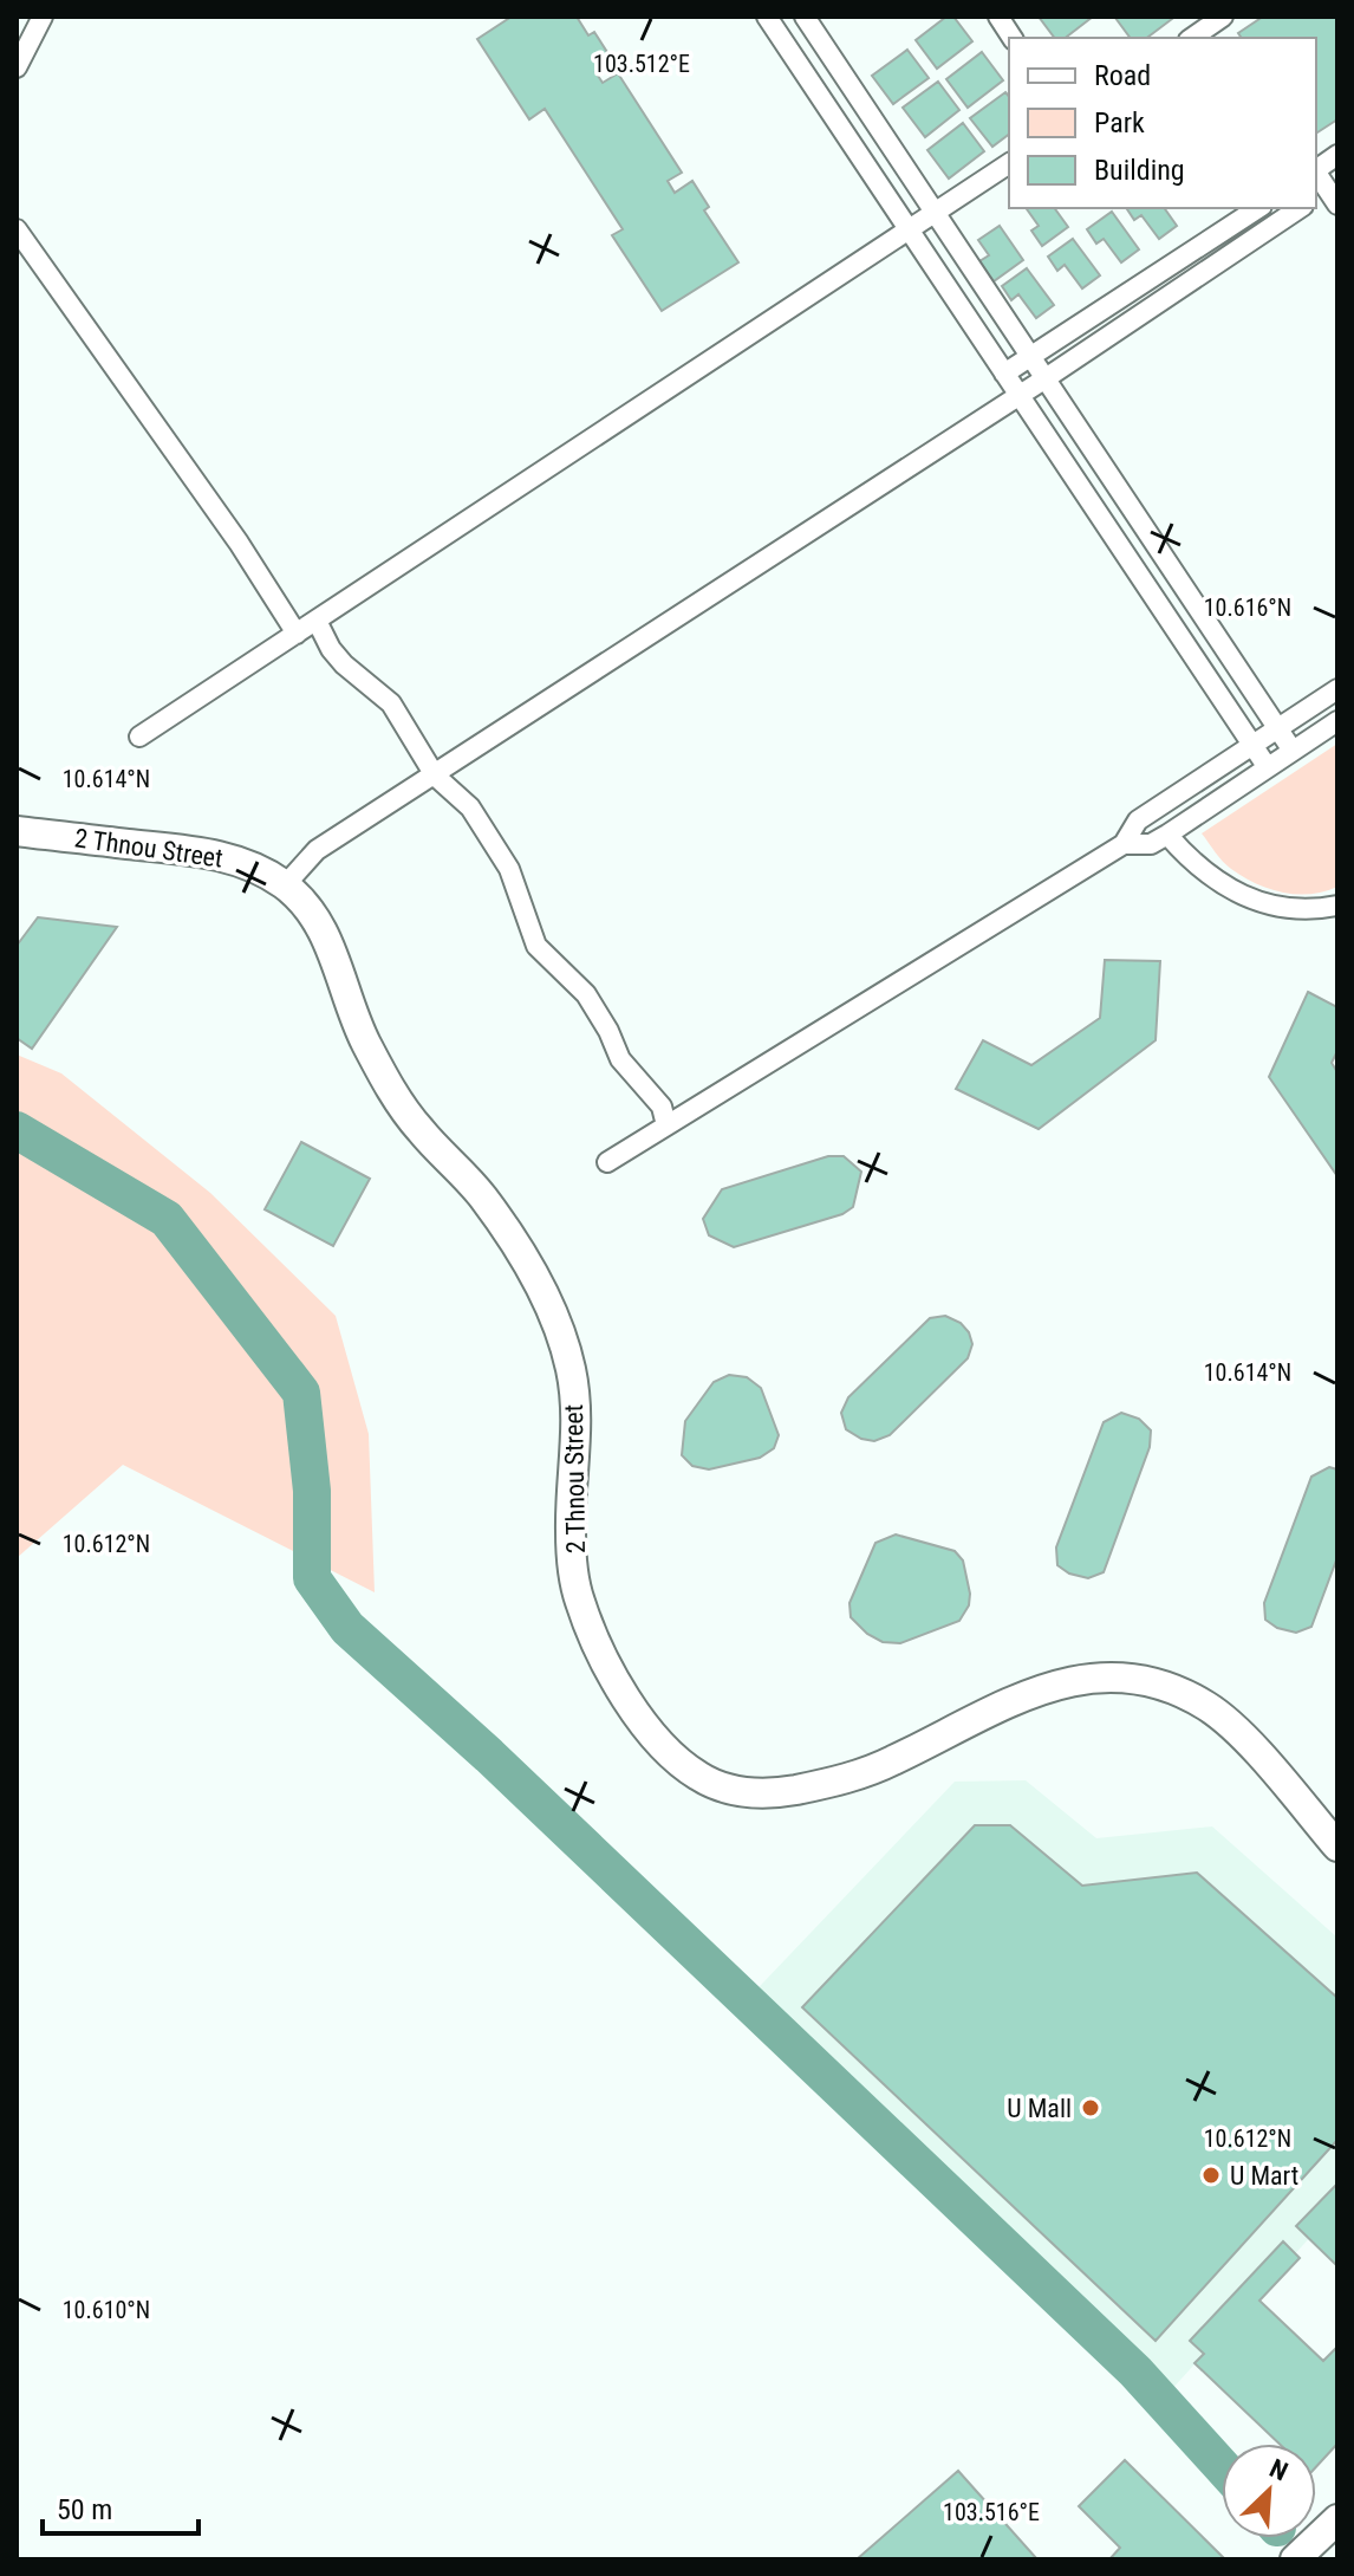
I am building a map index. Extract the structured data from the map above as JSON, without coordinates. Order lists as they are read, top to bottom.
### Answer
{
  "streets": {
    "main road": ["2 Thnou Street"]
  },
  "places": ["U Mall", "U Mart"],
  "legend": ["Road", "Park", "Building"],
  "scale_bar": "50 m",
  "north": "top right",
  "coordinates": [
    "103.512°E",
    "10.616°N",
    "10.614°N",
    "10.612°N",
    "10.610°N",
    "103.516°E"
  ]
}
